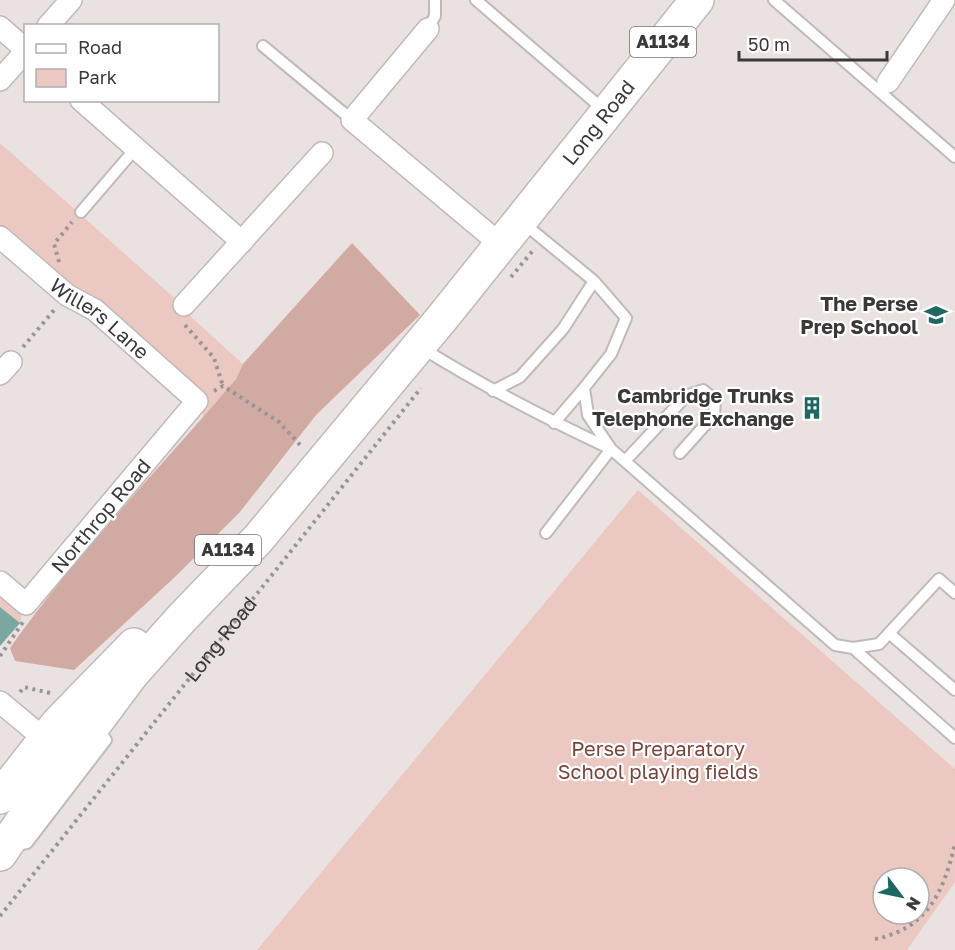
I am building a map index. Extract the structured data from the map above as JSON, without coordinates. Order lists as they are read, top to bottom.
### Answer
{
  "streets": {
    "main road": ["A1134", "Long Road"],
    "street": ["Willers Lane", "Northrop Road"]
  },
  "crossings": [
    ["Willers Lane", "Northrop Road"]
  ],
  "parks": ["Perse Preparatory School playing fields"],
  "places": {
    "school or university": ["The Perse Prep School"],
    "building": ["Cambridge Trunks Telephone Exchange"]
  },
  "legend": ["Road", "Park"],
  "scale_bar": "50 m",
  "north": "bottom right"
}
